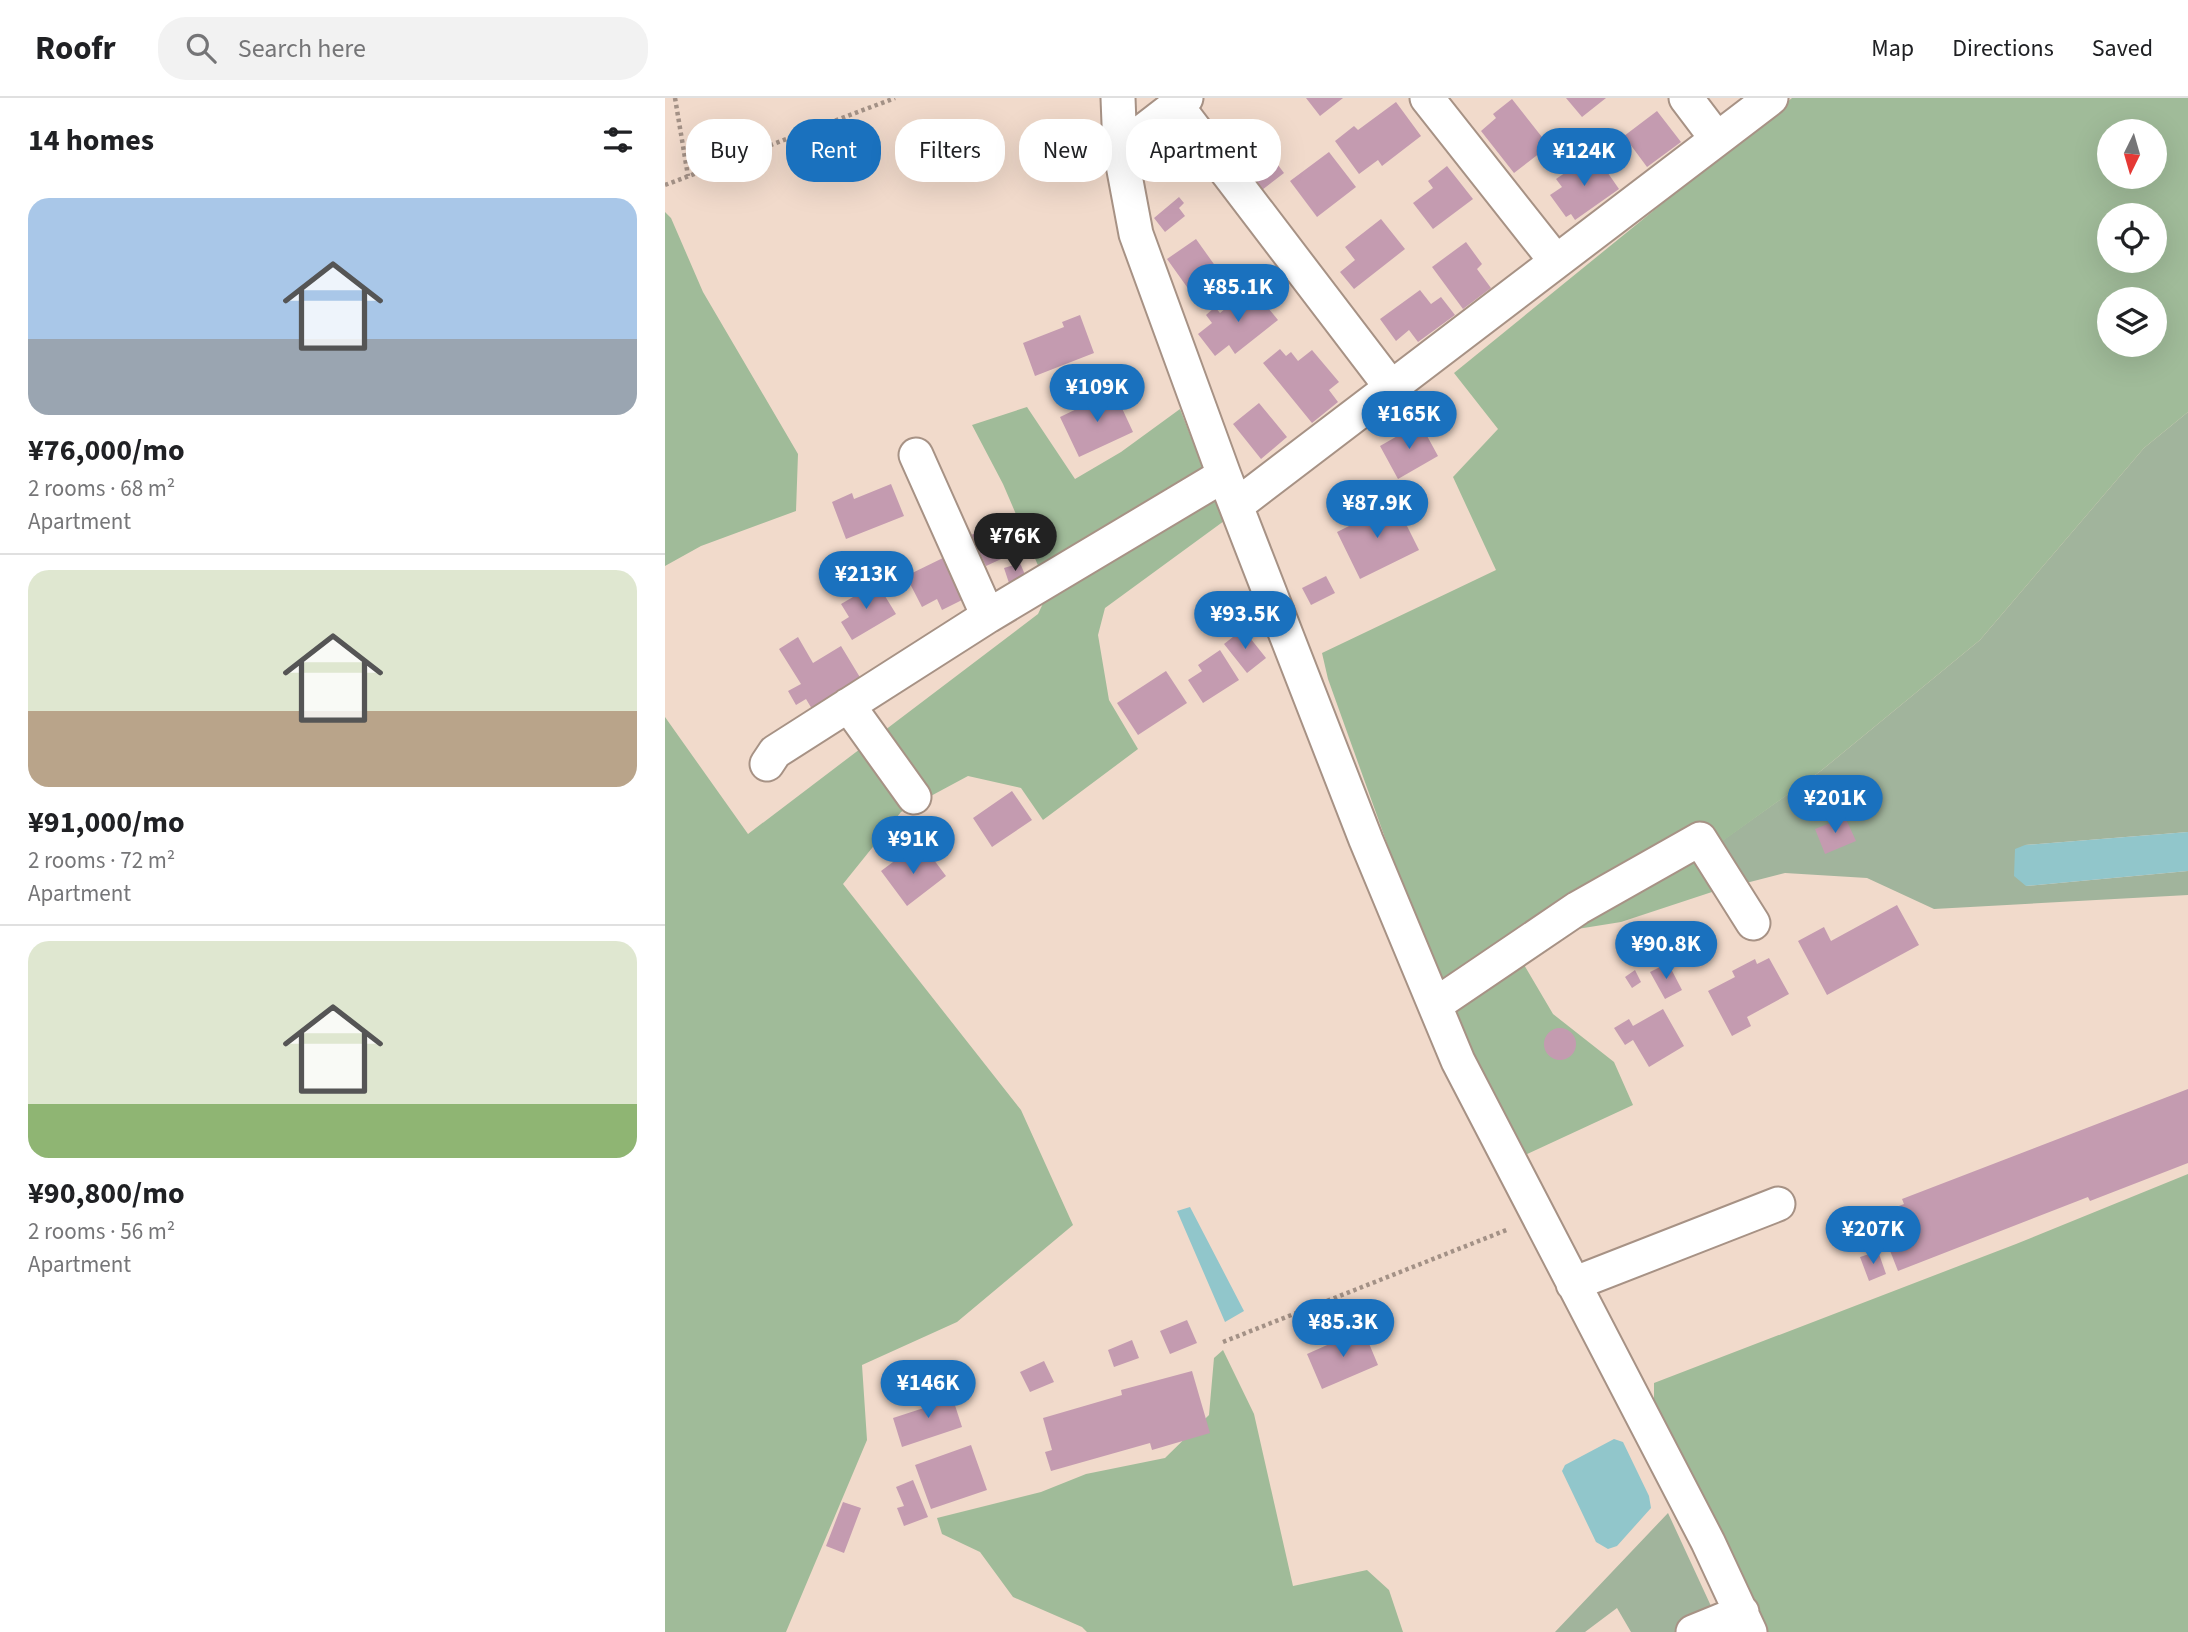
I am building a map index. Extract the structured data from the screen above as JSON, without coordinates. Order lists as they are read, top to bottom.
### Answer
{
  "north": "bottom",
  "page": {
    "header": "Roofr",
    "search": "Search here",
    "nav": ["Map", "Directions", "Saved"],
    "heading": "14 homes",
    "chip": [
      "Buy",
      "Rent",
      "Filters",
      "New",
      "Apartment"
    ],
    "price": [
      "¥124K",
      "¥85.1K",
      "¥109K",
      "¥165K",
      "¥87.9K",
      "¥76K",
      "¥213K",
      "¥93.5K",
      "¥201K",
      "¥91K",
      "¥90.8K",
      "¥207K",
      "¥85.3K",
      "¥146K"
    ],
    "list": [
      {
        "name": "¥76,000/mo",
        "note": "2 rooms · 68 m² · Apartment"
      },
      {
        "name": "¥91,000/mo",
        "note": "2 rooms · 72 m² · Apartment"
      },
      {
        "name": "¥90,800/mo",
        "note": "2 rooms · 56 m² · Apartment"
      }
    ]
  }
}
